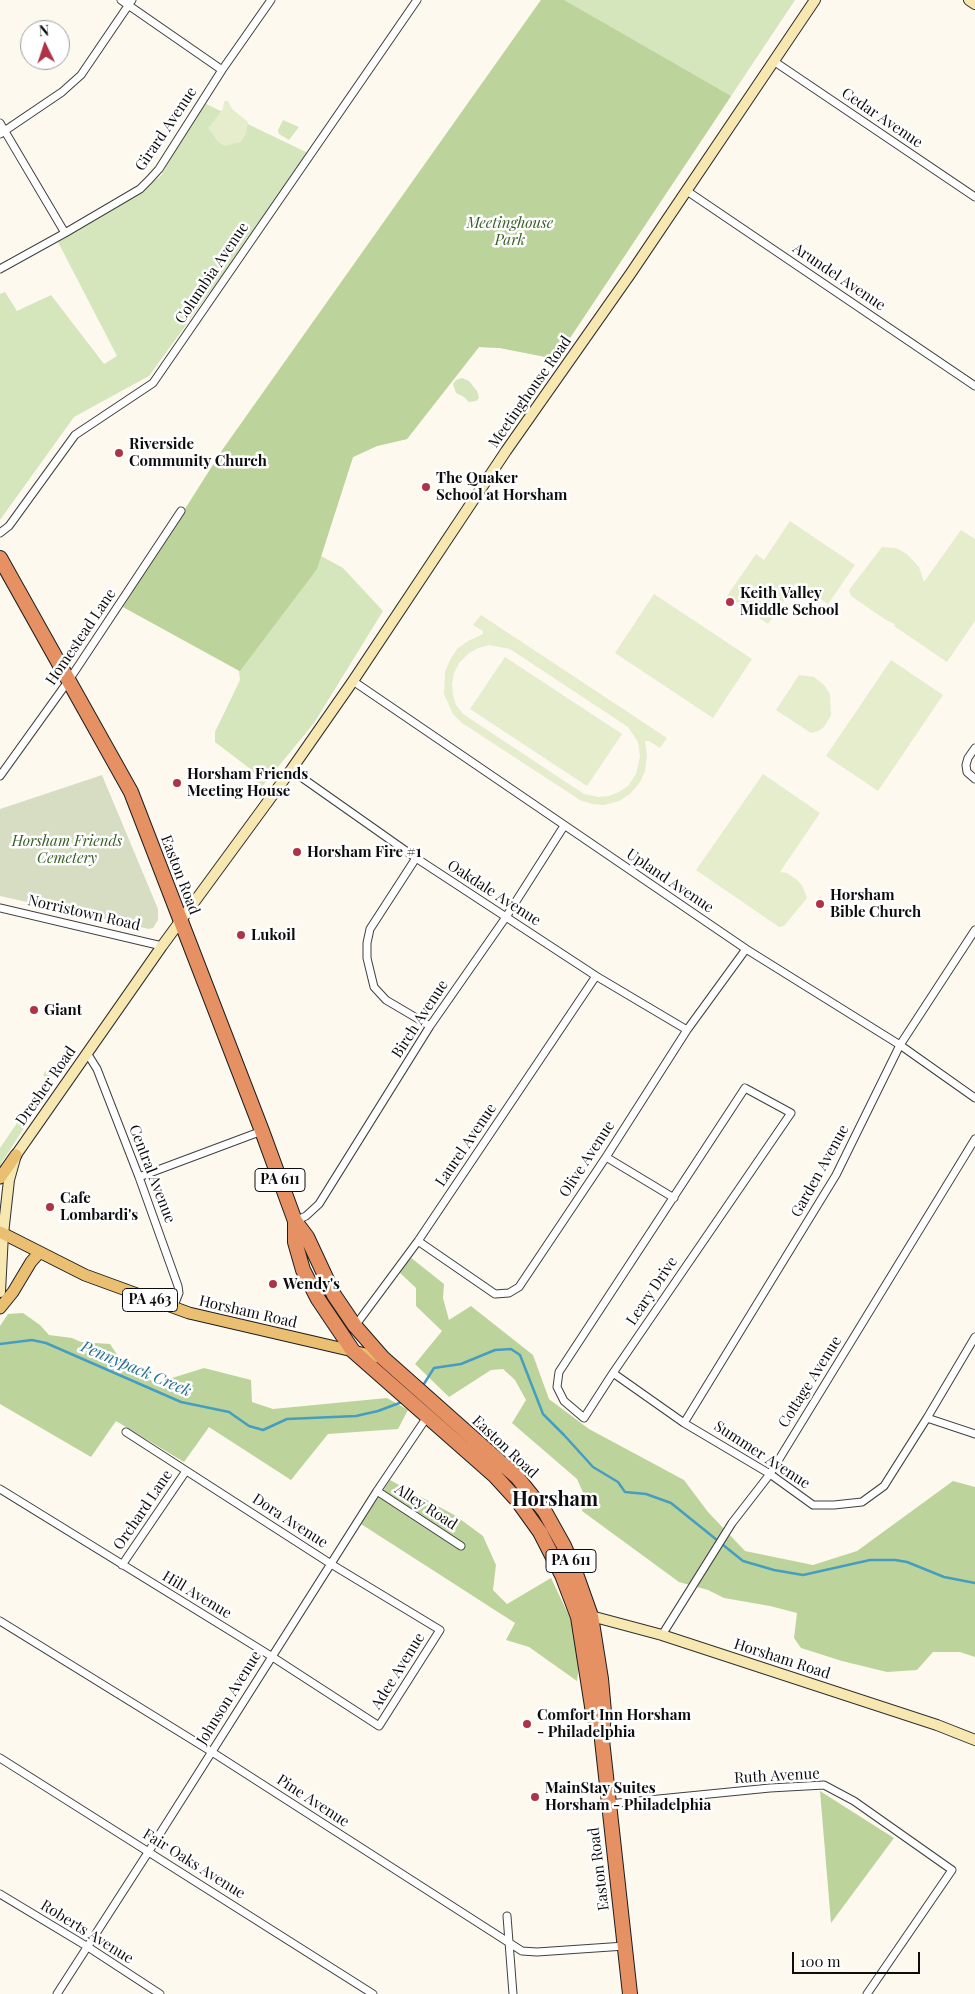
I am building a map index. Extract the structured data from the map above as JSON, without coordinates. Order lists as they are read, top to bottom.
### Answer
{
  "streets": {
    "highway": ["Easton Road", "PA 611"],
    "main road": ["PA 463", "Horsham Road"],
    "street": [
      "Cedar Avenue",
      "Girard Avenue",
      "Columbia Avenue",
      "Arundel Avenue",
      "Meetinghouse Road",
      "Homestead Lane",
      "Upland Avenue",
      "Oakdale Avenue",
      "Norristown Road",
      "Birch Avenue",
      "Dresher Road",
      "Laurel Avenue",
      "Olive Avenue",
      "Garden Avenue",
      "Central Avenue",
      "Leary Drive",
      "Cottage Avenue",
      "Summer Avenue",
      "Alley Road",
      "Orchard Lane",
      "Dora Avenue",
      "Hill Avenue",
      "Adee Avenue",
      "Johnson Avenue",
      "Ruth Avenue",
      "Pine Avenue",
      "Fair Oaks Avenue",
      "Roberts Avenue"
    ]
  },
  "crossings": [
    ["Cedar Avenue", "Meetinghouse Road"],
    ["Arundel Avenue", "Meetinghouse Road"],
    ["Meetinghouse Road", "Easton Road"],
    ["Meetinghouse Road", "Upland Avenue"],
    ["Meetinghouse Road", "Oakdale Avenue"],
    ["Meetinghouse Road", "Dresher Road"],
    ["Homestead Lane", "Easton Road"],
    ["Easton Road", "Birch Avenue"],
    ["Easton Road", "Dresher Road"],
    ["Easton Road", "Laurel Avenue"],
    ["Easton Road", "Horsham Road"],
    ["Easton Road", "Johnson Avenue"],
    ["Easton Road", "Ruth Avenue"],
    ["Easton Road", "Pine Avenue"],
    ["Upland Avenue", "Birch Avenue"],
    ["Upland Avenue", "Olive Avenue"],
    ["Upland Avenue", "Garden Avenue"],
    ["Oakdale Avenue", "Birch Avenue"],
    ["Oakdale Avenue", "Laurel Avenue"],
    ["Oakdale Avenue", "Olive Avenue"],
    ["Norristown Road", "Dresher Road"],
    ["Dresher Road", "Central Avenue"],
    ["Dresher Road", "Horsham Road"],
    ["Laurel Avenue", "Olive Avenue"],
    ["Garden Avenue", "Summer Avenue"],
    ["Central Avenue", "Horsham Road"],
    ["Leary Drive", "Summer Avenue"],
    ["Horsham Road", "Cottage Avenue"],
    ["Cottage Avenue", "Summer Avenue"],
    ["Alley Road", "Johnson Avenue"],
    ["Orchard Lane", "Dora Avenue"],
    ["Orchard Lane", "Hill Avenue"],
    ["Dora Avenue", "Adee Avenue"],
    ["Dora Avenue", "Johnson Avenue"],
    ["Hill Avenue", "Adee Avenue"],
    ["Hill Avenue", "Johnson Avenue"],
    ["Johnson Avenue", "Pine Avenue"],
    ["Johnson Avenue", "Fair Oaks Avenue"],
    ["Johnson Avenue", "Roberts Avenue"]
  ],
  "districts": ["Horsham"],
  "water": ["Pennypack Creek"],
  "parks": ["Meetinghouse Park", "Horsham Friends Cemetery"],
  "places": [
    "Riverside Community Church",
    "The Quaker School at Horsham",
    "Keith Valley Middle School",
    "Horsham Friends Meeting House",
    "Horsham Fire #1",
    "Horsham Bible Church",
    "Lukoil",
    "Giant",
    "Cafe Lombardi's",
    "Wendy's",
    "Comfort Inn Horsham - Philadelphia",
    "MainStay Suites Horsham - Philadelphia"
  ],
  "scale_bar": "100 m",
  "north": "top"
}
